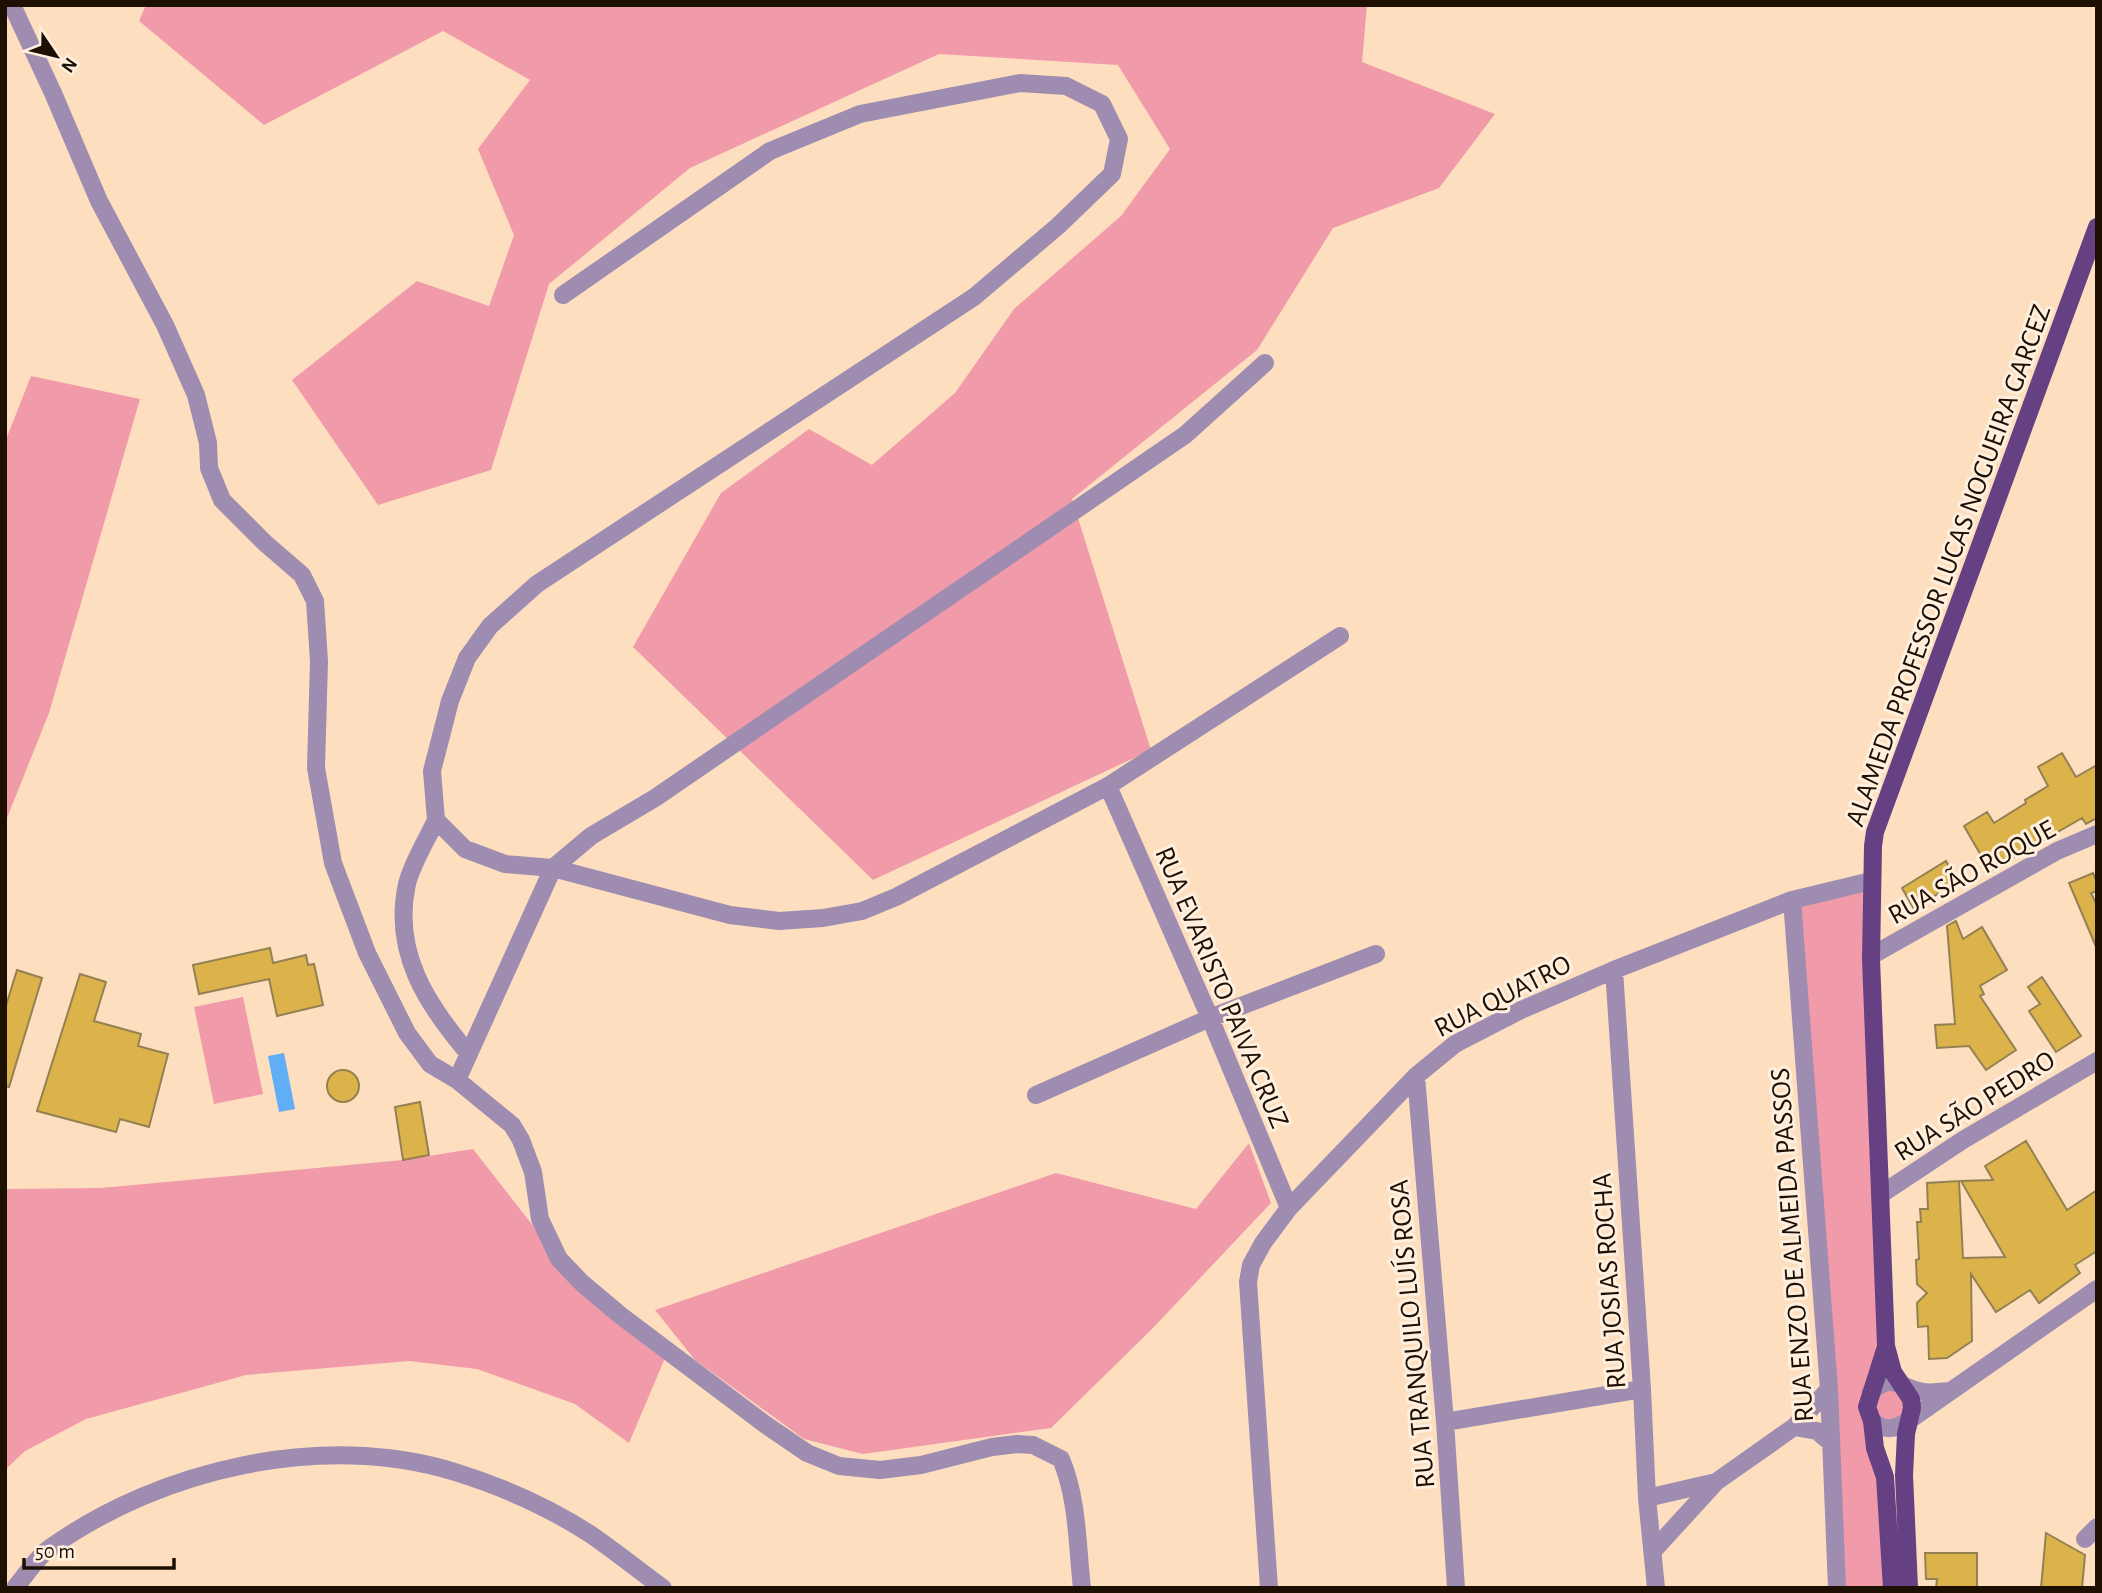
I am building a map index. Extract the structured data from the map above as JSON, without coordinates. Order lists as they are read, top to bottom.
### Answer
{
  "streets": {
    "main road": ["ALAMEDA PROFESSOR LUCAS NOGUEIRA GARCEZ"],
    "street": [
      "RUA SÃO ROQUE",
      "RUA EVARISTO PAIVA CRUZ",
      "RUA QUATRO",
      "RUA SÃO PEDRO",
      "RUA ENZO DE ALMEIDA PASSOS",
      "RUA JOSIAS ROCHA",
      "RUA TRANQUILO LUÍS ROSA"
    ]
  },
  "crossings": [
    ["ALAMEDA PROFESSOR LUCAS NOGUEIRA GARCEZ", "RUA SÃO ROQUE"],
    ["ALAMEDA PROFESSOR LUCAS NOGUEIRA GARCEZ", "RUA QUATRO"],
    ["ALAMEDA PROFESSOR LUCAS NOGUEIRA GARCEZ", "RUA SÃO PEDRO"],
    ["RUA EVARISTO PAIVA CRUZ", "RUA QUATRO"],
    ["RUA QUATRO", "RUA ENZO DE ALMEIDA PASSOS"],
    ["RUA QUATRO", "RUA JOSIAS ROCHA"],
    ["RUA QUATRO", "RUA TRANQUILO LUÍS ROSA"]
  ],
  "scale_bar": "50 m",
  "north": "bottom right"
}
